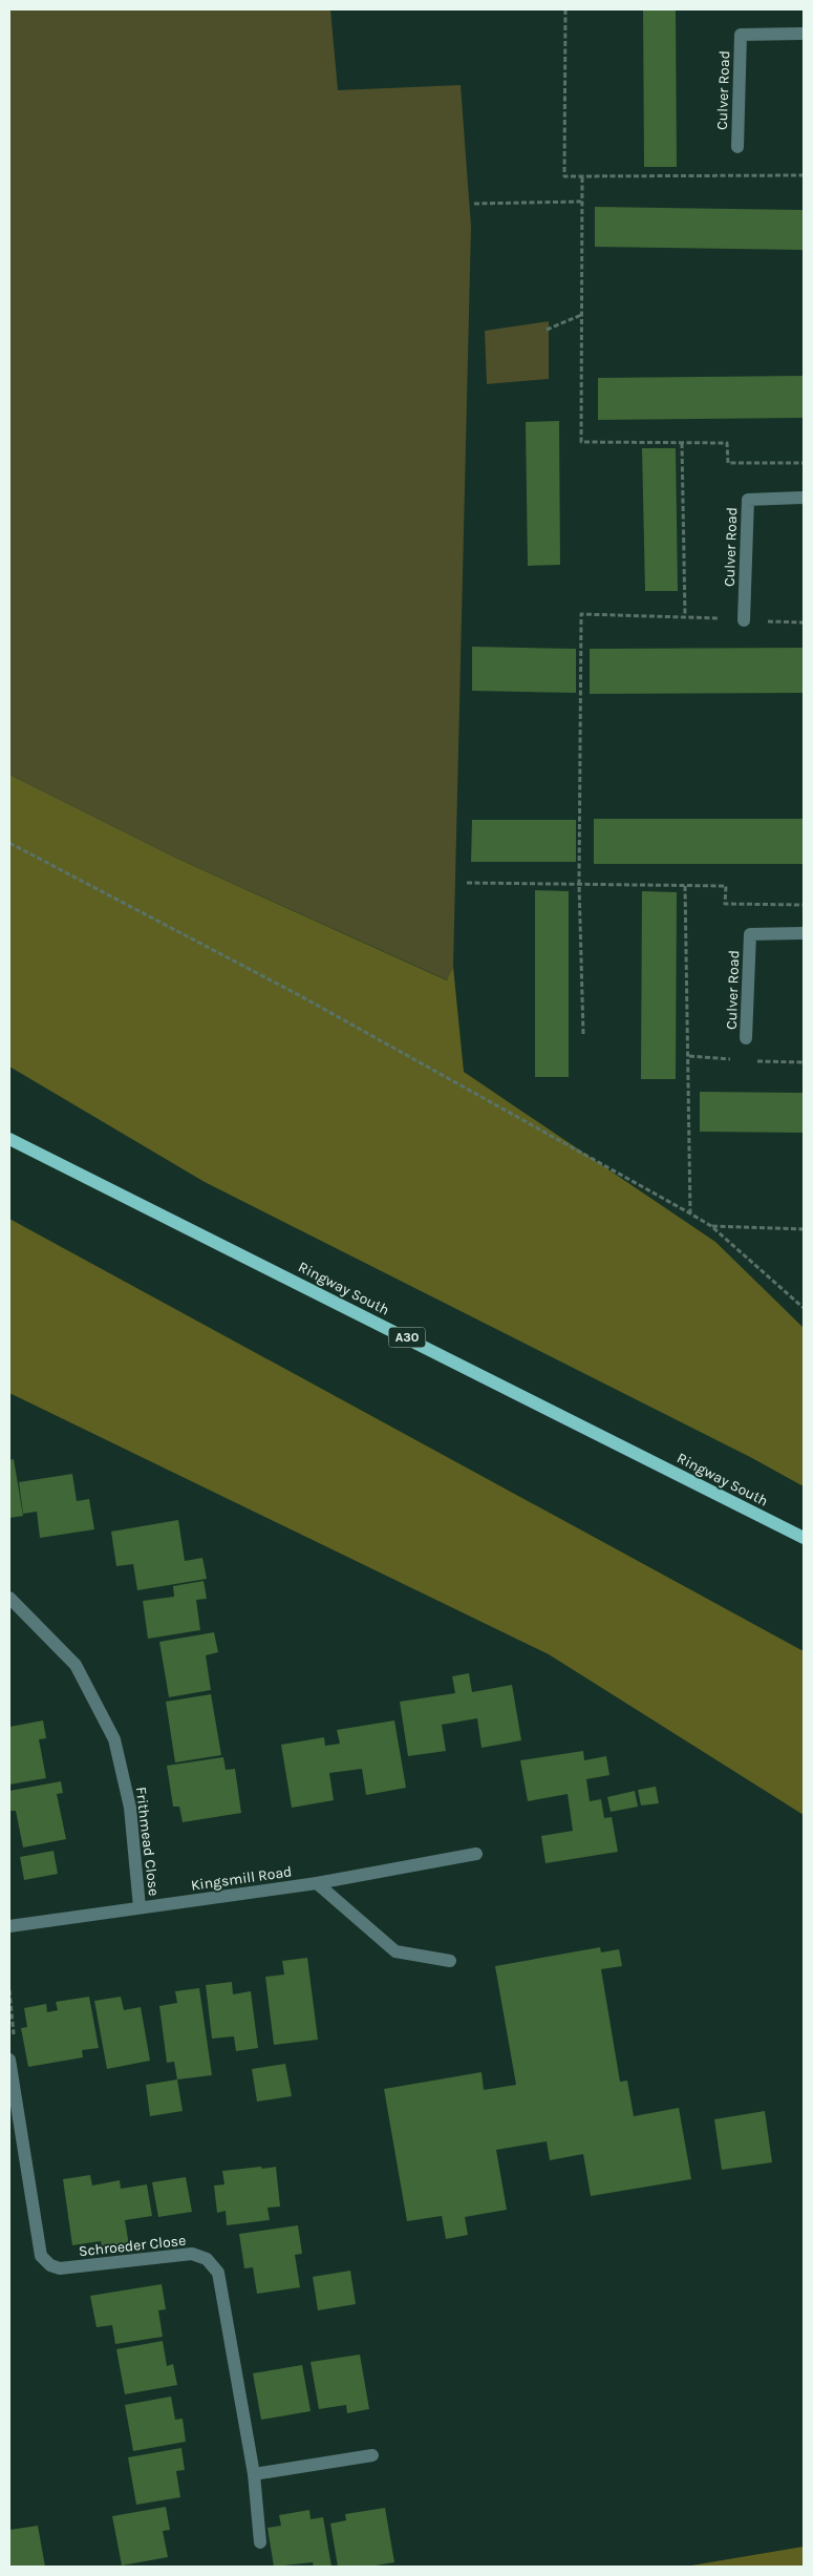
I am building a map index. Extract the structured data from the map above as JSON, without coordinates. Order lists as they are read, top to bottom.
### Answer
{
  "streets": {
    "main road": ["Ringway South", "A30"],
    "street": [
      "Culver Road",
      "Frithmead Close",
      "Kingsmill Road",
      "Schroeder Close"
    ]
  },
  "crossings": [
    ["Frithmead Close", "Kingsmill Road"]
  ]
}
